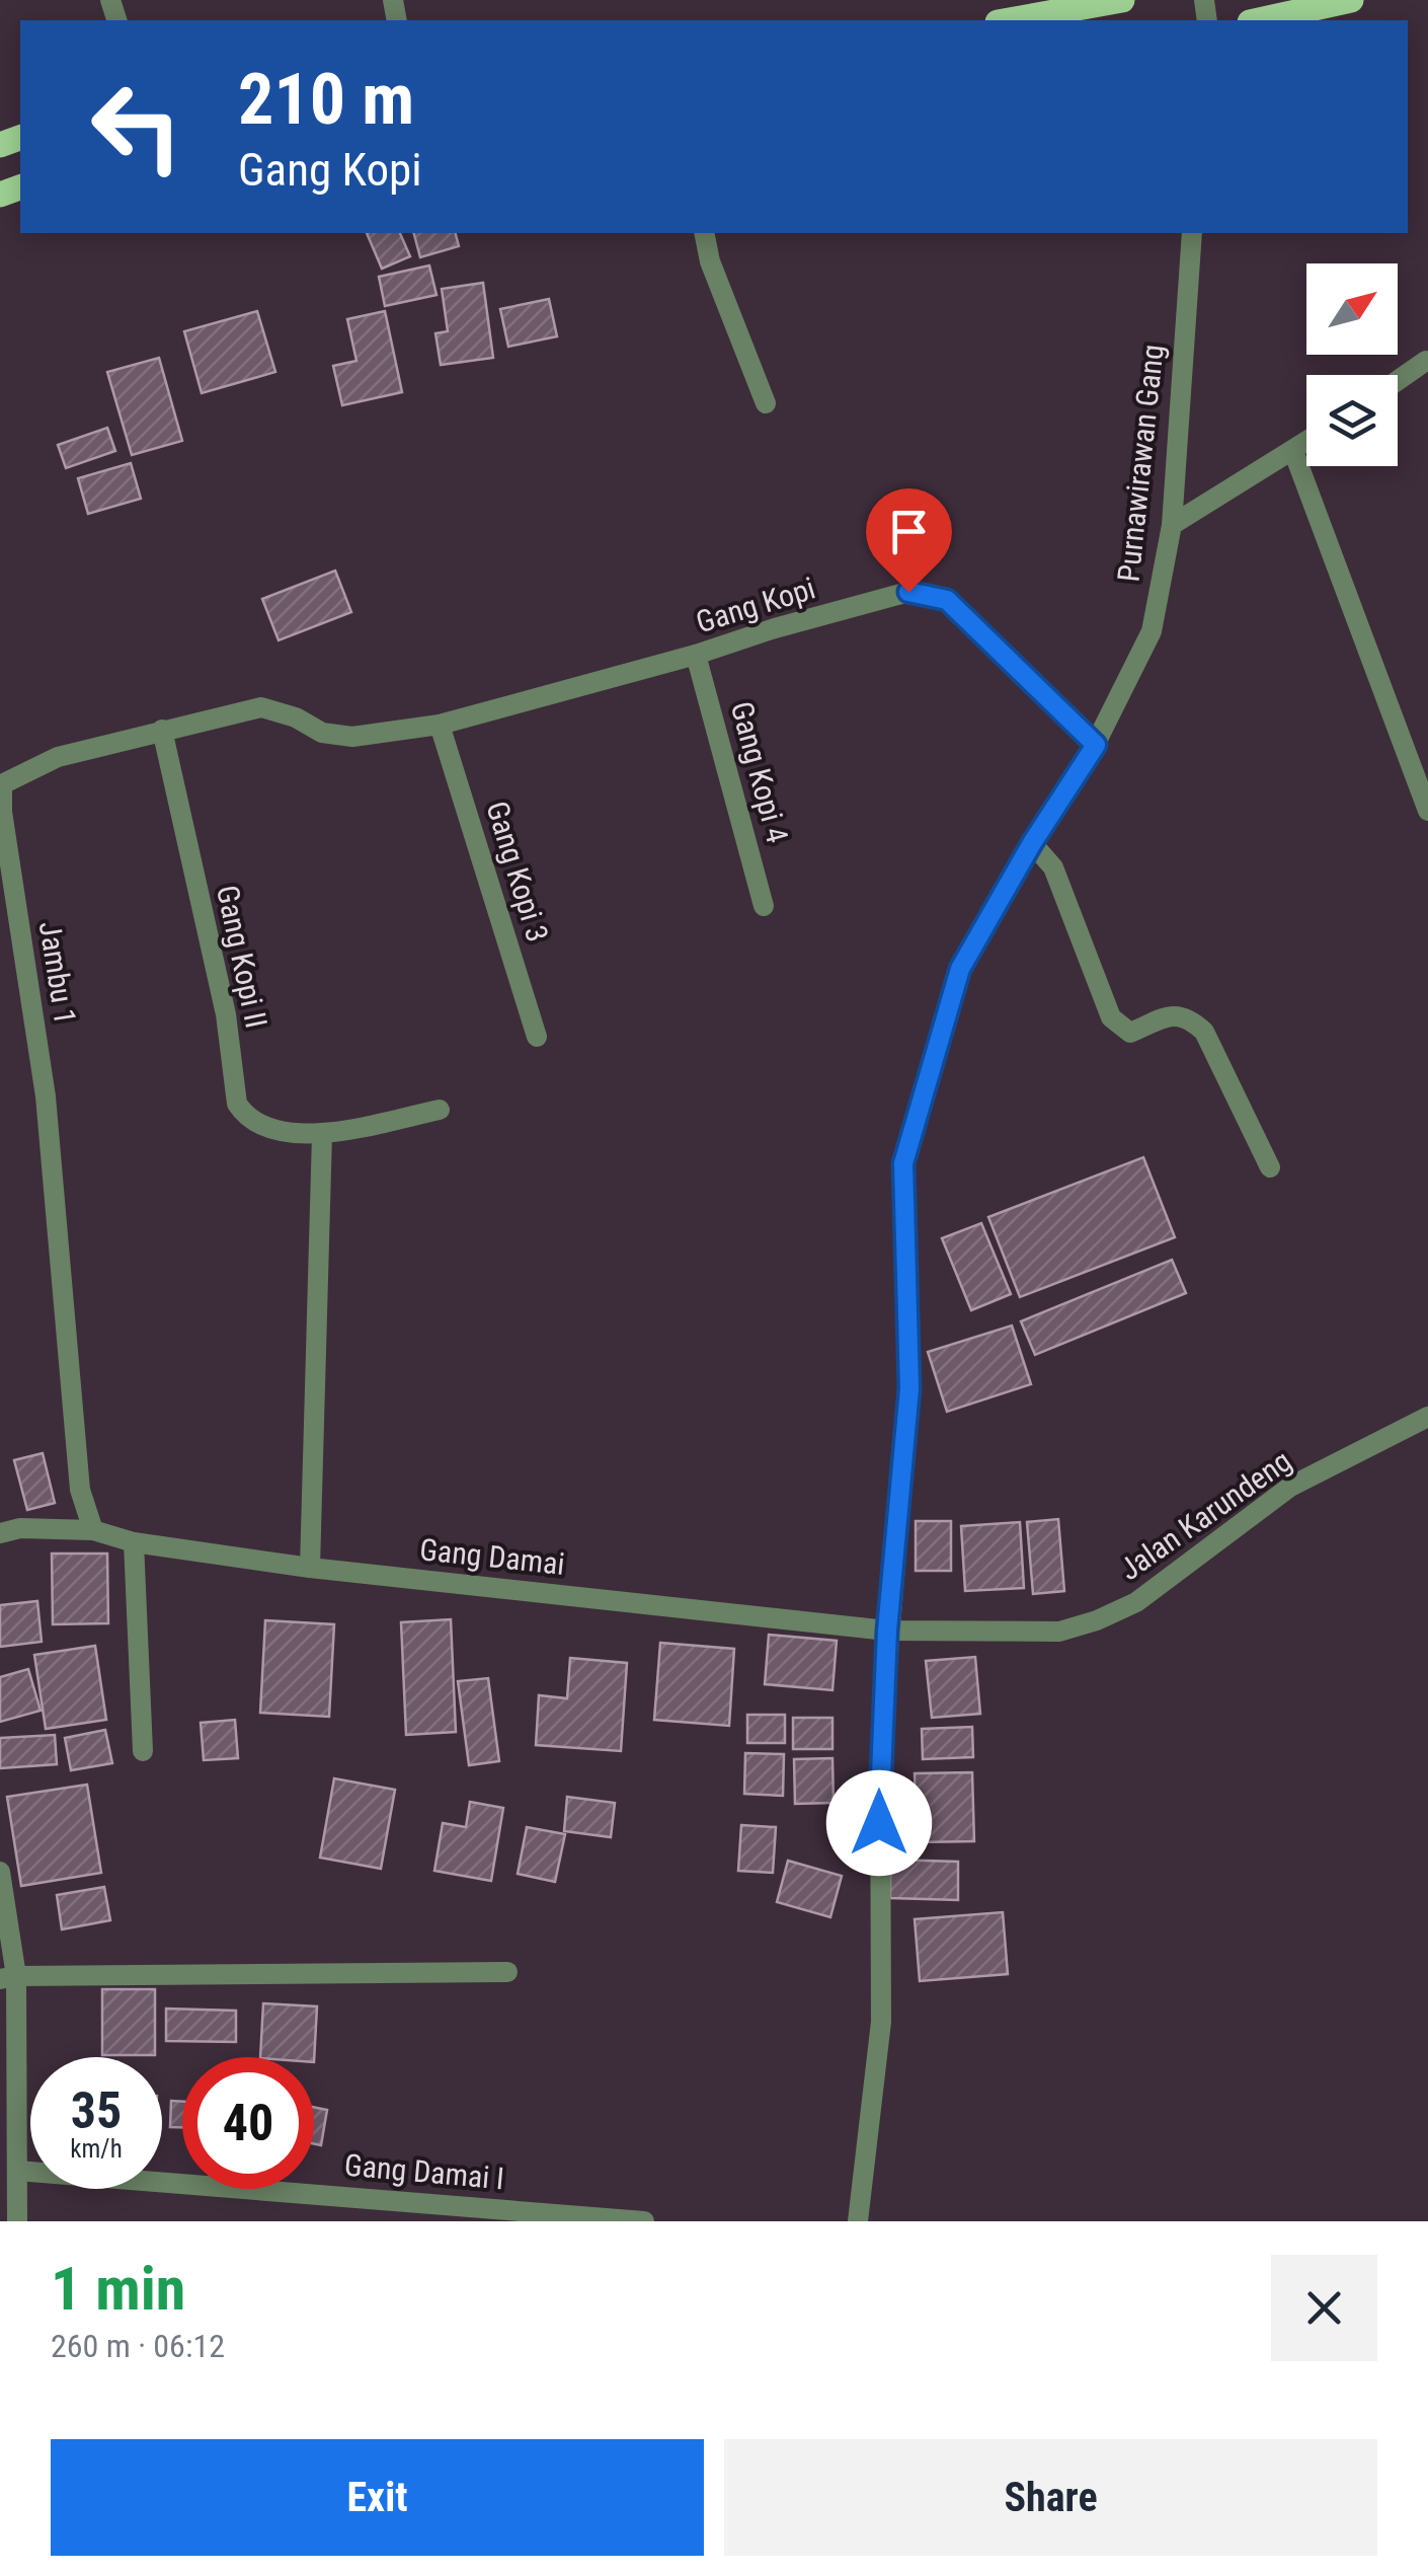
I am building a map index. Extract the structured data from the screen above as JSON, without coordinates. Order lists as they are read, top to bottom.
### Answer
{
  "streets": {
    "street": [
      "Purnawirawan Gang",
      "Gang Kopi",
      "Gang Kopi 4",
      "Gang Kopi 3",
      "Gang Kopi II",
      "Jambu 1",
      "Jalan Karundeng",
      "Gang Damai",
      "Gang Damai I"
    ]
  },
  "crossings": [
    ["Purnawirawan Gang", "Gang Kopi"],
    ["Purnawirawan Gang", "Jalan Karundeng"],
    ["Purnawirawan Gang", "Gang Damai"],
    ["Gang Kopi", "Gang Kopi 4"],
    ["Gang Kopi", "Gang Kopi 3"],
    ["Gang Kopi", "Jambu 1"],
    ["Gang Kopi 3", "Jambu 1"],
    ["Gang Kopi II", "Jambu 1"],
    ["Jambu 1", "Gang Damai"],
    ["Jalan Karundeng", "Gang Damai"]
  ],
  "north": "top right",
  "page": {
    "turn": ["210 m", "Gang Kopi"],
    "speed": "35 km/h",
    "limit": "40",
    "heading": ["1 min", "260 m · 06:12"],
    "buttons": ["Exit", "Share"]
  }
}
